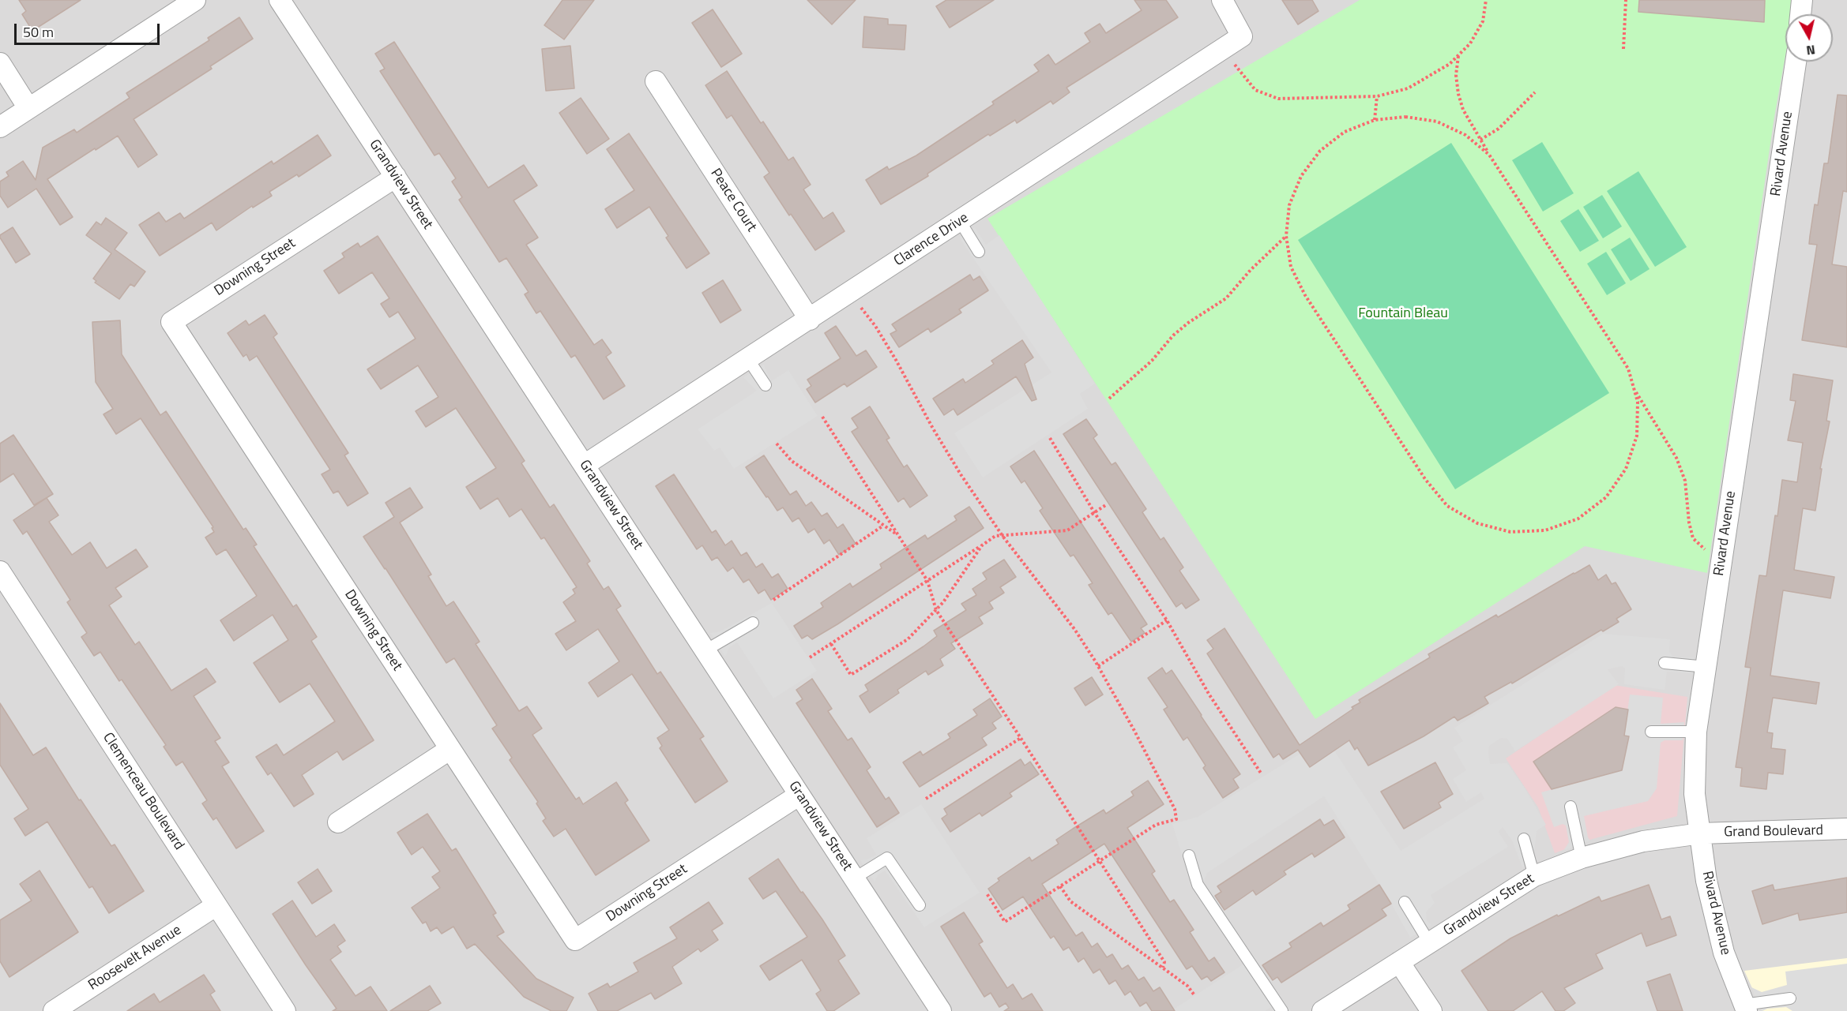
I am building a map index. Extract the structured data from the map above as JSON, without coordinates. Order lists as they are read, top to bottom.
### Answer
{
  "streets": {
    "street": [
      "Rivard Avenue",
      "Grandview Street",
      "Peace Court",
      "Clarence Drive",
      "Downing Street",
      "Clemenceau Boulevard",
      "Grand Boulevard",
      "Roosevelt Avenue"
    ]
  },
  "crossings": [
    ["Rivard Avenue", "Grandview Street"],
    ["Rivard Avenue", "Grand Boulevard"],
    ["Grandview Street", "Clarence Drive"],
    ["Grandview Street", "Downing Street"],
    ["Grandview Street", "Grand Boulevard"],
    ["Peace Court", "Clarence Drive"],
    ["Clemenceau Boulevard", "Roosevelt Avenue"]
  ],
  "parks": ["Fountain Bleau"],
  "scale_bar": "50 m",
  "north": "bottom"
}
